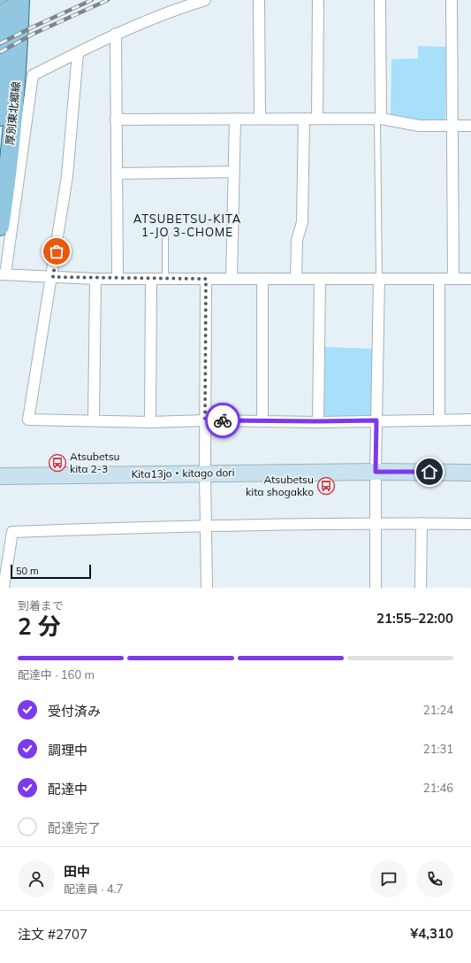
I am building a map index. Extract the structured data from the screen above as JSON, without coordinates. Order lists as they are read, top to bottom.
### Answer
{
  "streets": {
    "main road": ["厚別東北郷線", "Kita13jo・kitago dori"]
  },
  "districts": ["ATSUBETSU-KITA 1-JO 3-CHOME"],
  "places": {
    "bus stop": ["Atsubetsu kita 2-3", "Atsubetsu kita shogakko"]
  },
  "scale_bar": "50 m",
  "page": {
    "scale": "50 m",
    "heading": ["2 分", "到着まで", "21:55–22:00"],
    "panel": [
      "田中",
      "配達員 · 4.7",
      "注文 #2707",
      "¥4,310"
    ],
    "bar": "配達中 · 160 m",
    "list": [
      ["受付済み", "21:24"],
      ["調理中", "21:31"],
      ["配達中", "21:46"],
      "配達完了"
    ]
  }
}
